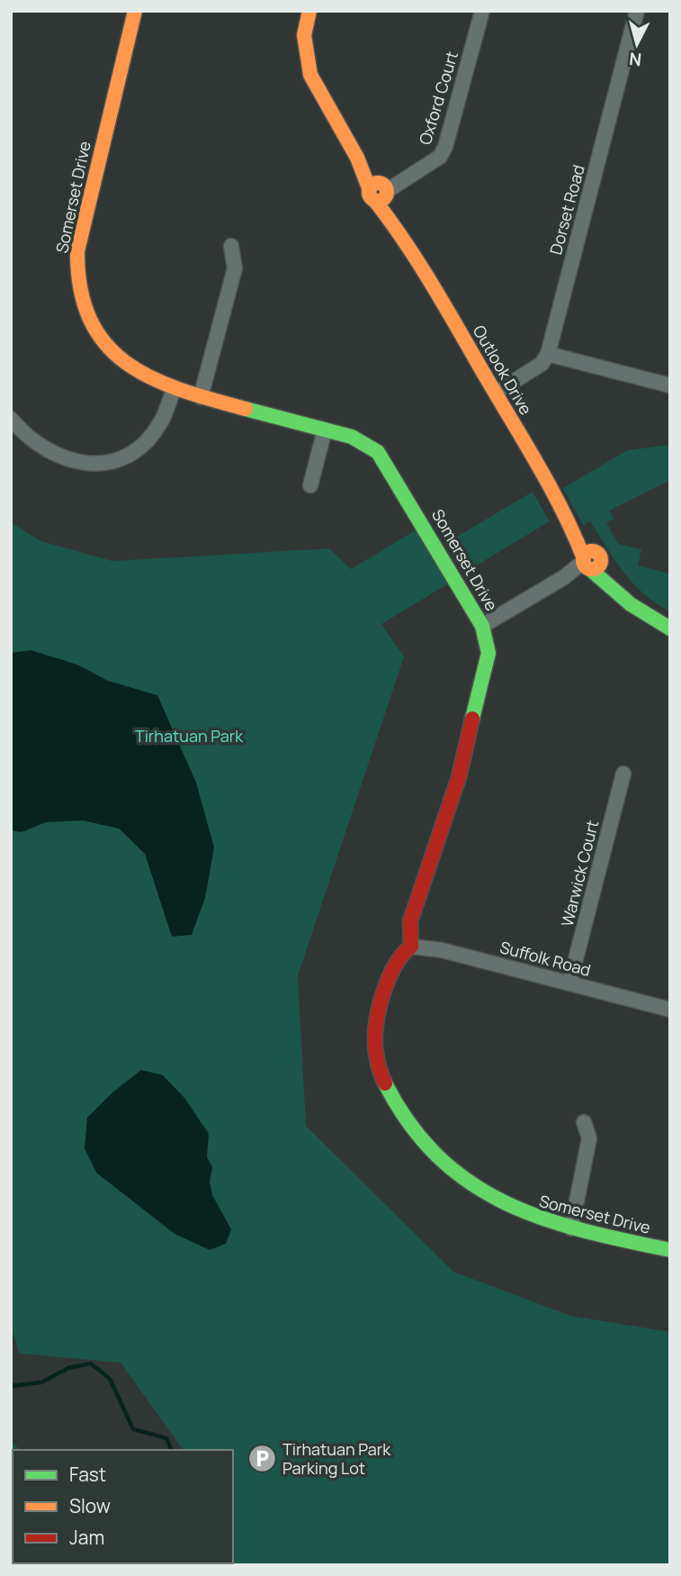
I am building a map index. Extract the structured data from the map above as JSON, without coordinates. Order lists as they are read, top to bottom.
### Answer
{
  "streets": {
    "street": [
      "Oxford Court",
      "Somerset Drive",
      "Dorset Road",
      "Outlook Drive",
      "Warwick Court",
      "Suffolk Road"
    ]
  },
  "crossings": [
    ["Oxford Court", "Outlook Drive"],
    ["Somerset Drive", "Suffolk Road"],
    ["Warwick Court", "Suffolk Road"]
  ],
  "parks": ["Tirhatuan Park"],
  "places": {
    "parking": ["Tirhatuan Park Parking Lot"]
  },
  "legend": ["Fast", "Slow", "Jam"],
  "north": "bottom"
}
